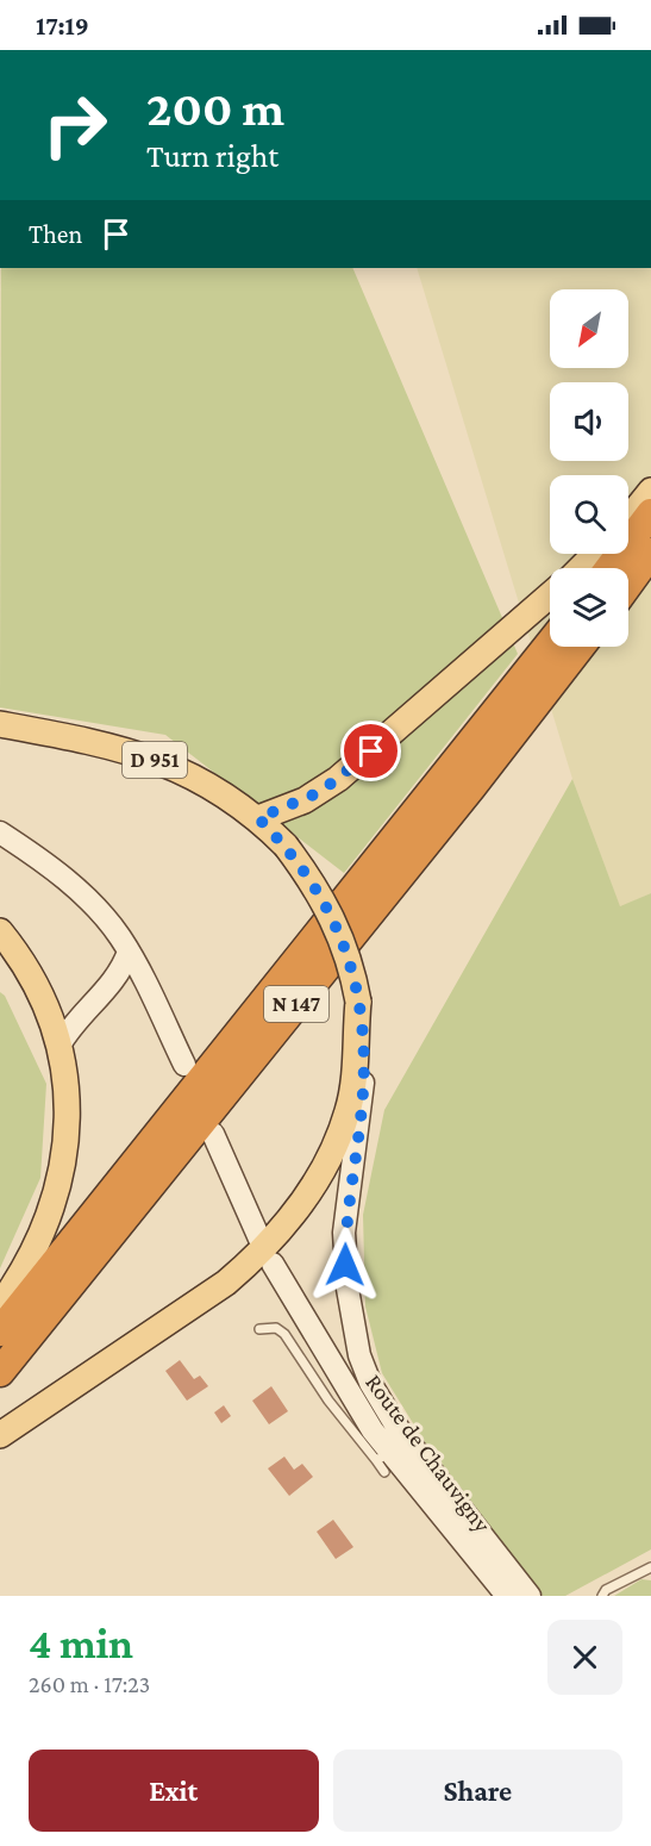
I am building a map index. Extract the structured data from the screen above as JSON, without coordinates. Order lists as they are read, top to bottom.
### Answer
{
  "streets": {
    "highway": ["N 147"],
    "main road": ["D 951", "Route de Chauvigny"]
  },
  "crossings": [
    ["D 951", "Route de Chauvigny"]
  ],
  "north": "bottom left",
  "page": {
    "status": "17:19",
    "turn": ["200 m", "Turn right"],
    "then": "Then",
    "heading": ["4 min", "260 m · 17:23"],
    "buttons": ["Exit", "Share"]
  }
}
